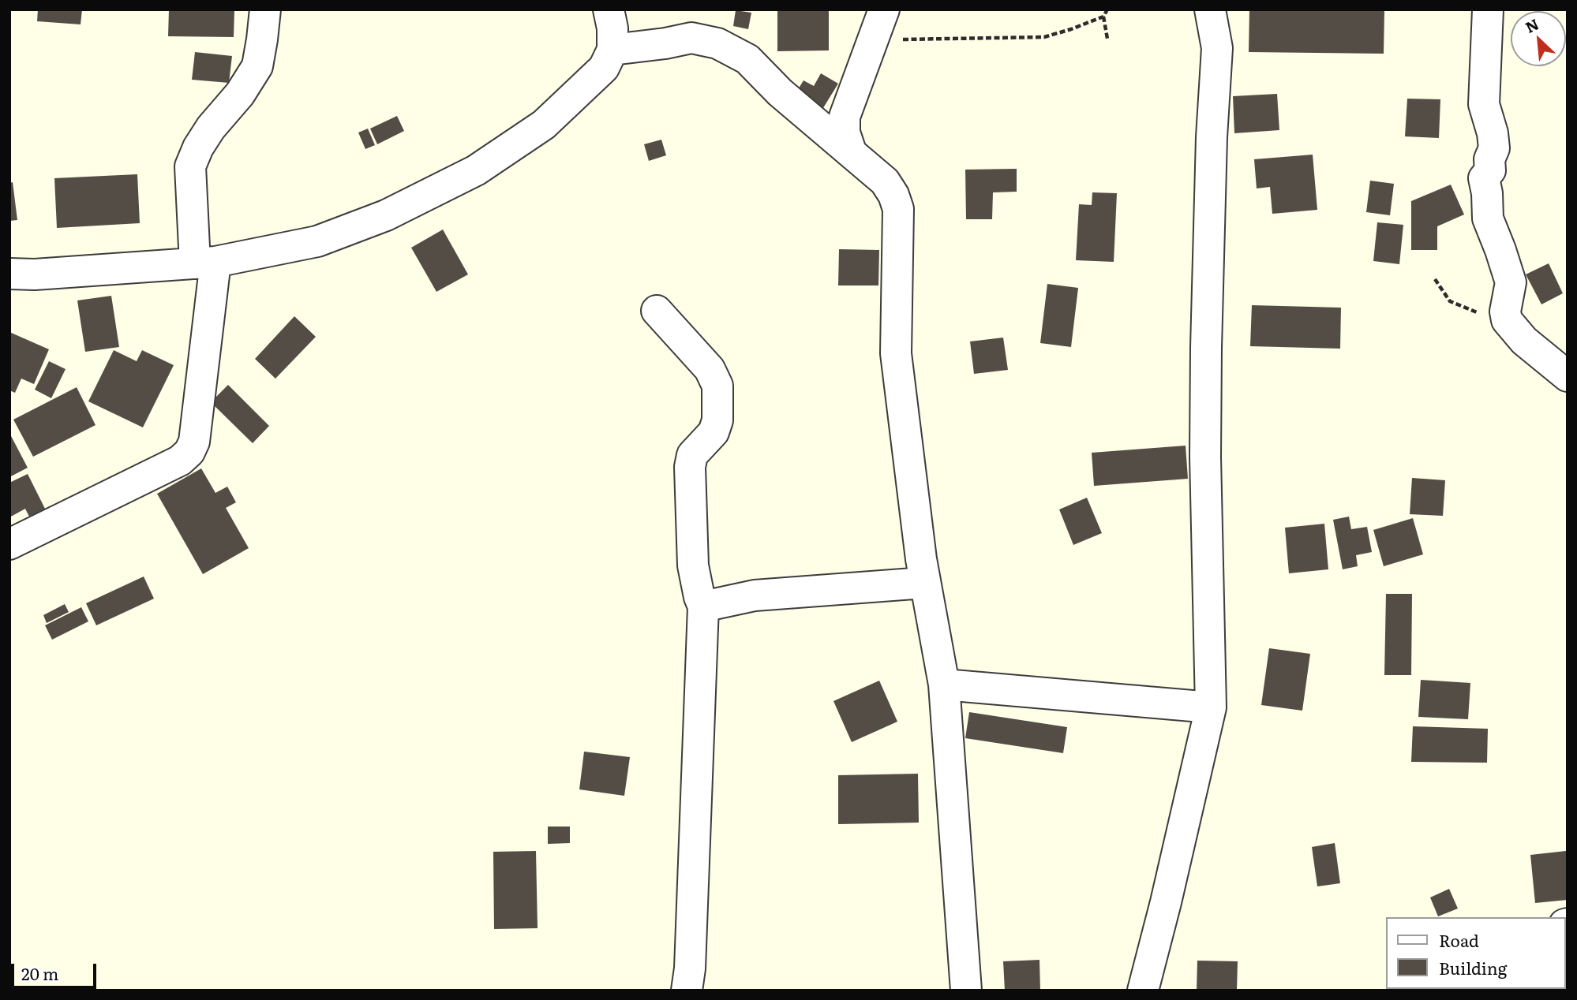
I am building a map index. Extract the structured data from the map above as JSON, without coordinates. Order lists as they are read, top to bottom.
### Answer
{
  "legend": ["Road", "Building"],
  "scale_bar": "20 m",
  "north": "top left"
}
